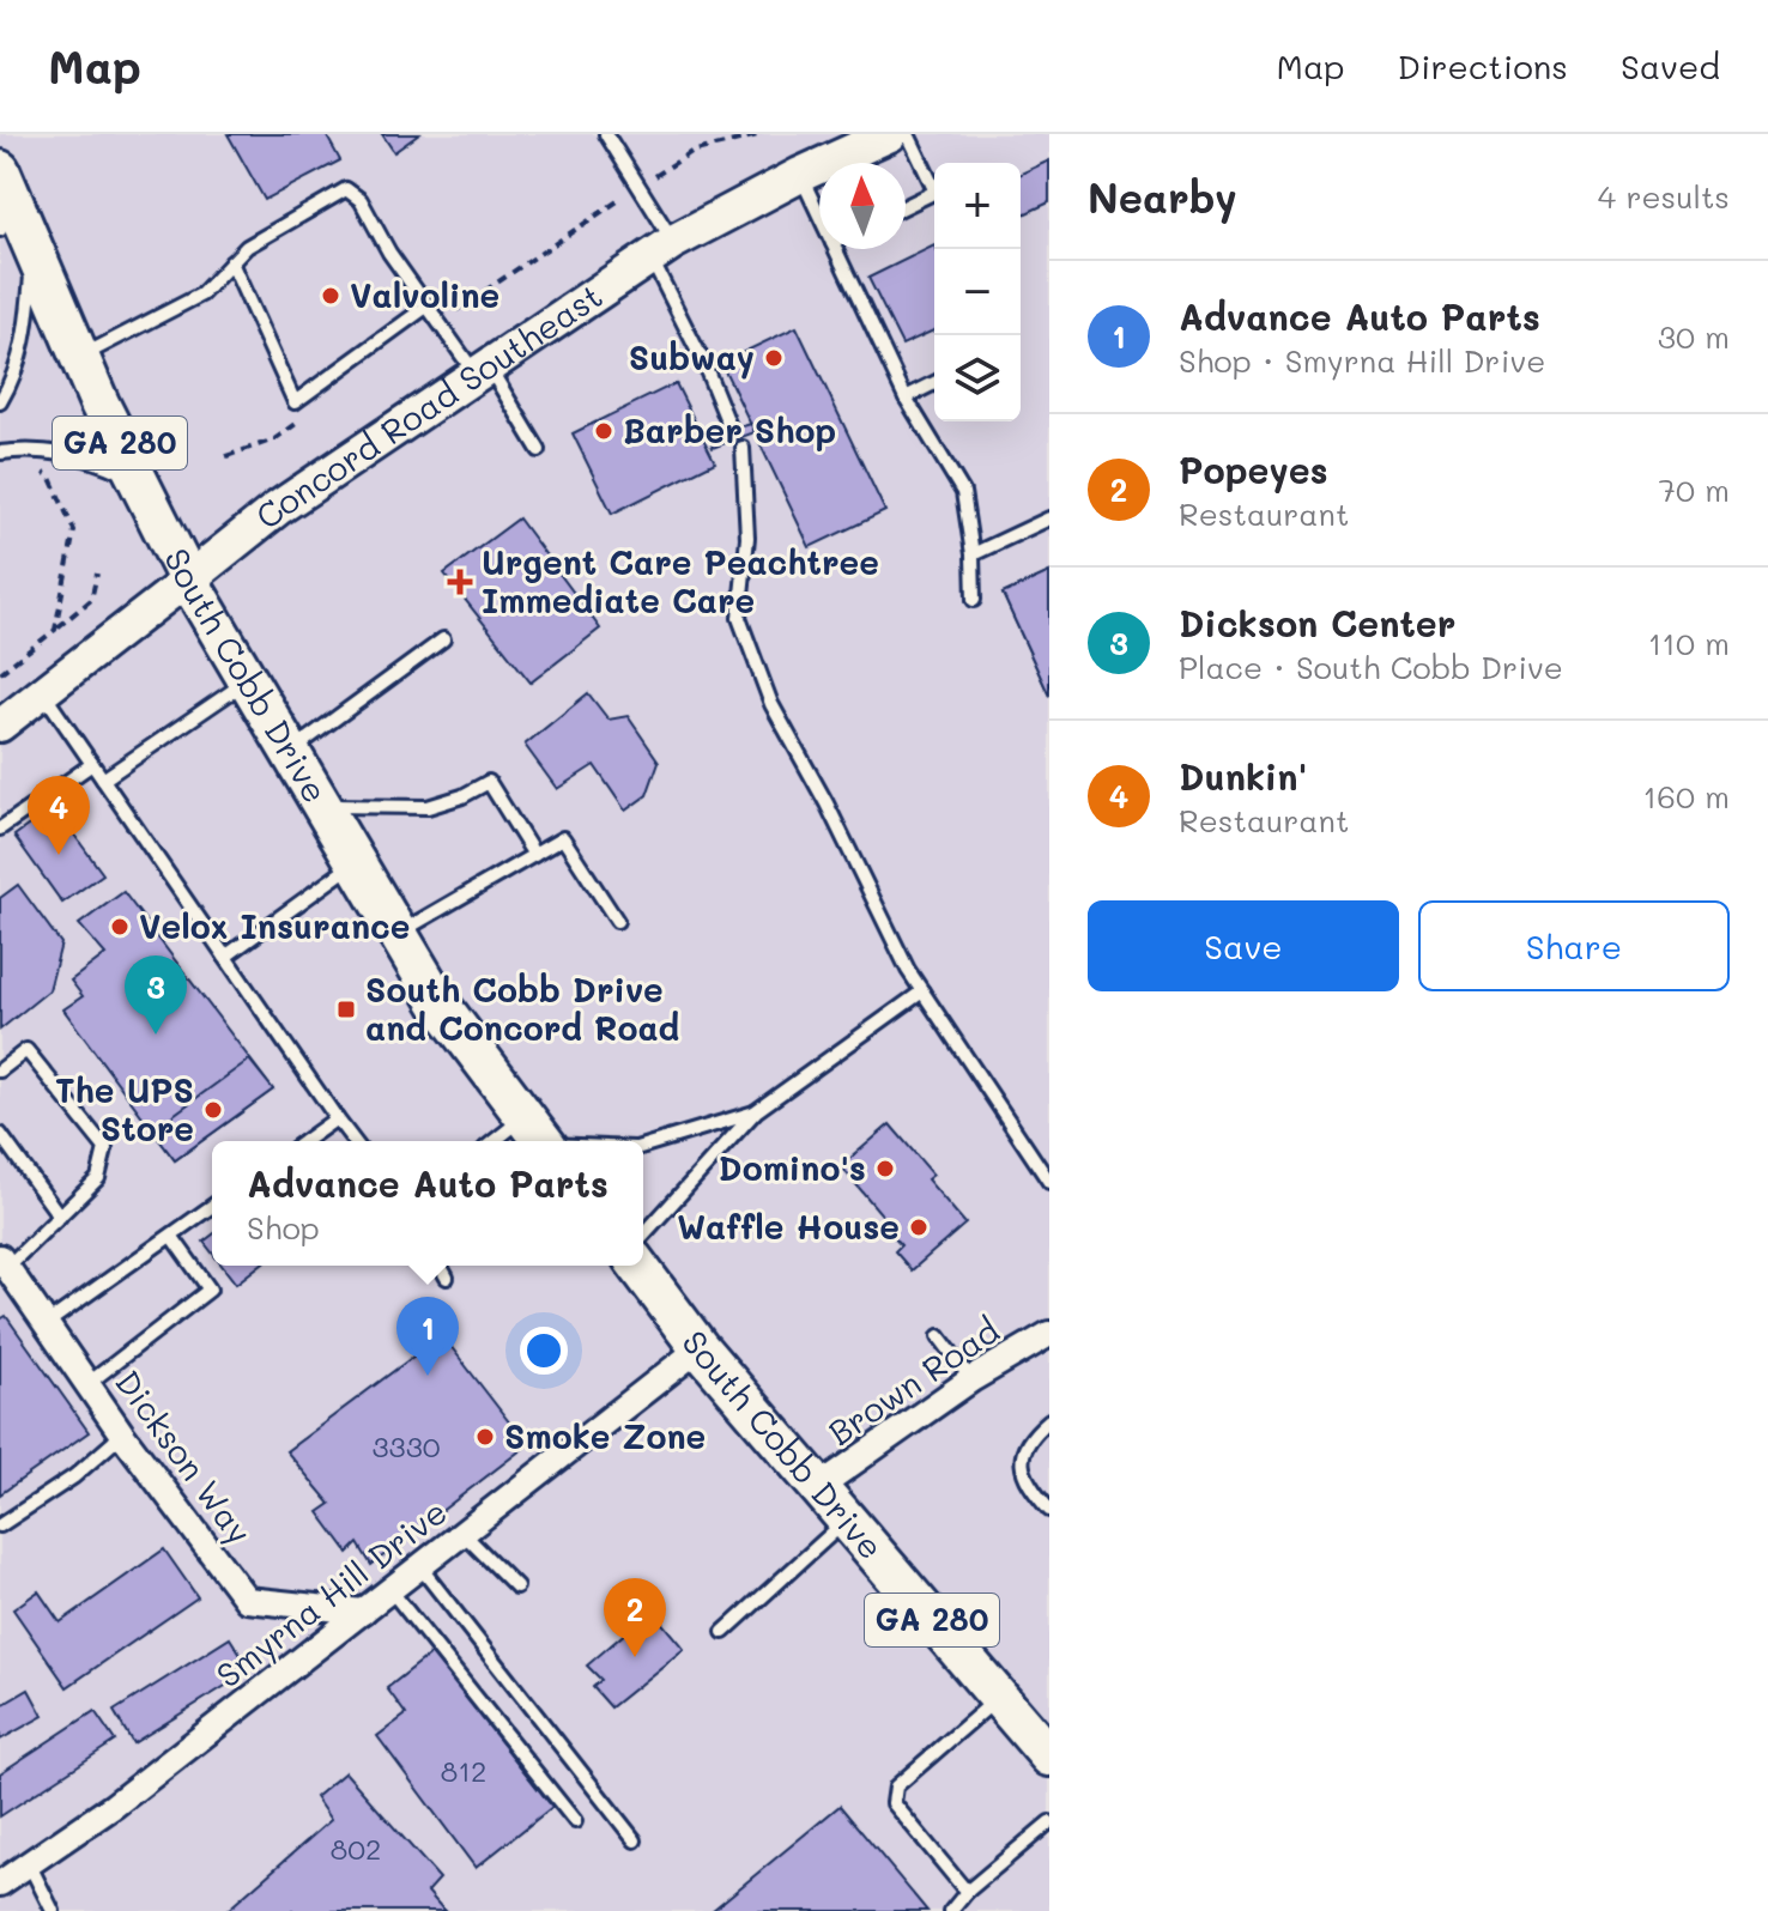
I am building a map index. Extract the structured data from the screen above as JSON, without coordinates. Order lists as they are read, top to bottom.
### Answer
{
  "streets": {
    "main road": ["Concord Road Southeast", "GA 280", "South Cobb Drive"],
    "street": ["Brown Road", "Dickson Way", "Smyrna Hill Drive"]
  },
  "crossings": [
    ["Concord Road Southeast", "South Cobb Drive"],
    ["South Cobb Drive", "Brown Road"],
    ["South Cobb Drive", "Smyrna Hill Drive"],
    ["Dickson Way", "Smyrna Hill Drive"]
  ],
  "places": {
    "other": [
      "Valvoline",
      "Subway",
      "Barber Shop",
      "Velox Insurance",
      "The UPS Store",
      "Domino's",
      "Waffle House",
      "Smoke Zone"
    ],
    "health": ["Urgent Care Peachtree Immediate Care"],
    "transit": ["South Cobb Drive and Concord Road"]
  },
  "house_numbers": ["3330", "812", "802"],
  "north": "top",
  "page": {
    "header": "Map",
    "nav": ["Map", "Directions", "Saved"],
    "heading": ["Nearby", "4 results"],
    "map_buttons": ["+", "−"],
    "list": [
      {
        "mark": "1",
        "name": "Advance Auto Parts",
        "note": "Shop · Smyrna Hill Drive",
        "value": "30 m"
      },
      {
        "mark": "2",
        "name": "Popeyes",
        "note": "Restaurant",
        "value": "70 m"
      },
      {
        "mark": "3",
        "name": "Dickson Center",
        "note": "Place · South Cobb Drive",
        "value": "110 m"
      },
      {
        "mark": "4",
        "name": "Dunkin'",
        "note": "Restaurant",
        "value": "160 m"
      }
    ],
    "pins": [
      "4",
      "3",
      "1",
      "2"
    ],
    "buttons": ["Save", "Share"],
    "popup": ["Advance Auto Parts", "Shop"]
  }
}
